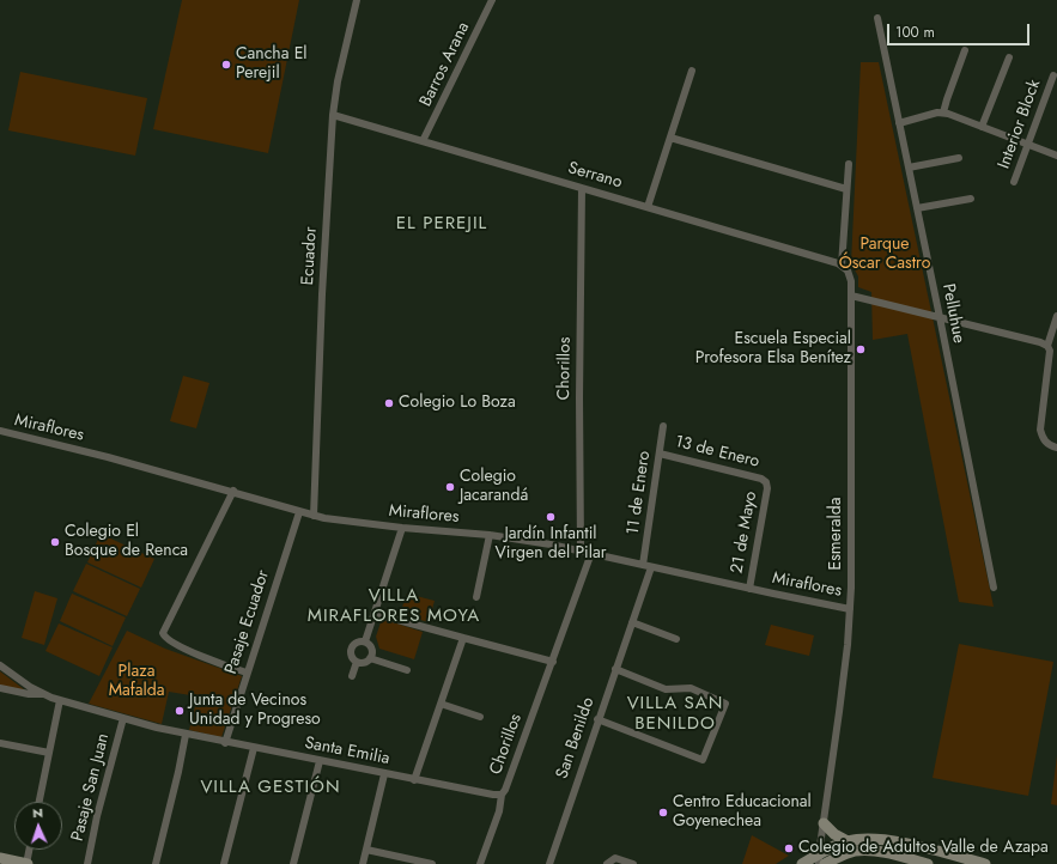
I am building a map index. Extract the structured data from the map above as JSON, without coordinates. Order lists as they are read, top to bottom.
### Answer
{
  "streets": {
    "street": [
      "Barros Arana",
      "Interior Block",
      "Serrano",
      "Ecuador",
      "Pelluhue",
      "Chorillos",
      "Miraflores",
      "13 de Enero",
      "11 de Enero",
      "21 de Mayo",
      "Esmeralda",
      "Pasaje Ecuador",
      "San Benildo",
      "Santa Emilia",
      "Pasaje San Juan"
    ]
  },
  "crossings": [
    ["Barros Arana", "Serrano"],
    ["Serrano", "Ecuador"],
    ["Serrano", "Chorillos"],
    ["Serrano", "Esmeralda"],
    ["Ecuador", "Miraflores"],
    ["Chorillos", "Miraflores"],
    ["Chorillos", "Santa Emilia"],
    ["Miraflores", "11 de Enero"],
    ["Miraflores", "21 de Mayo"],
    ["Miraflores", "Esmeralda"],
    ["Miraflores", "Pasaje Ecuador"],
    ["Miraflores", "San Benildo"],
    ["13 de Enero", "11 de Enero"],
    ["13 de Enero", "21 de Mayo"],
    ["Pasaje Ecuador", "Santa Emilia"],
    ["Santa Emilia", "Pasaje San Juan"]
  ],
  "districts": [
    "EL PEREJIL",
    "VILLA MIRAFLORES MOYA",
    "VILLA SAN BENILDO",
    "VILLA GESTIÓN"
  ],
  "parks": ["Parque Óscar Castro", "Plaza Mafalda"],
  "places": [
    "Cancha El Perejil",
    "Escuela Especial Profesora Elsa Benítez",
    "Colegio Lo Boza",
    "Colegio Jacarandá",
    "Jardín Infantil Virgen del Pilar",
    "Colegio El Bosque de Renca",
    "Junta de Vecinos Unidad y Progreso",
    "Centro Educacional Goyenechea",
    "Colegio de Adultos Valle de Azapa"
  ],
  "scale_bar": "100 m",
  "north": "top"
}
